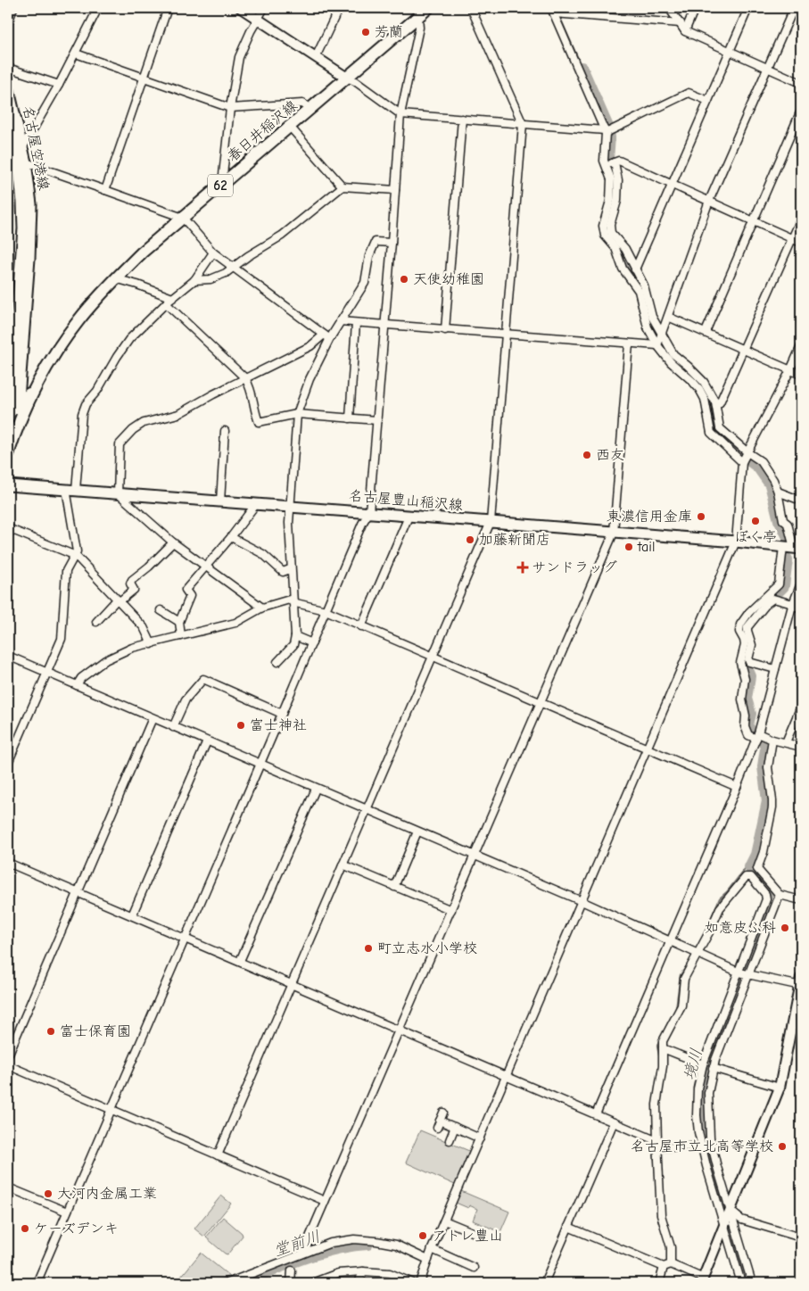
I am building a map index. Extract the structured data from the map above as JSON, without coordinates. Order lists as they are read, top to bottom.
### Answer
{
  "streets": {
    "main road": [
      "春日井稲沢線",
      "名古屋空港線",
      "62",
      "名古屋豊山稲沢線"
    ]
  },
  "crossings": [
    ["春日井稲沢線", "名古屋空港線"]
  ],
  "water": ["境川", "堂前川"],
  "places": {
    "other": [
      "芳蘭",
      "天使幼稚園",
      "西友",
      "東濃信用金庫",
      "ぼく亭",
      "加藤新聞店",
      "tail",
      "富士神社",
      "如意皮ふ科",
      "町立志水小学校",
      "富士保育園",
      "名古屋市立北高等学校",
      "大河内金属工業",
      "ケーズデンキ",
      "アトレ豊山"
    ],
    "health": ["サンドラッグ"]
  }
}
